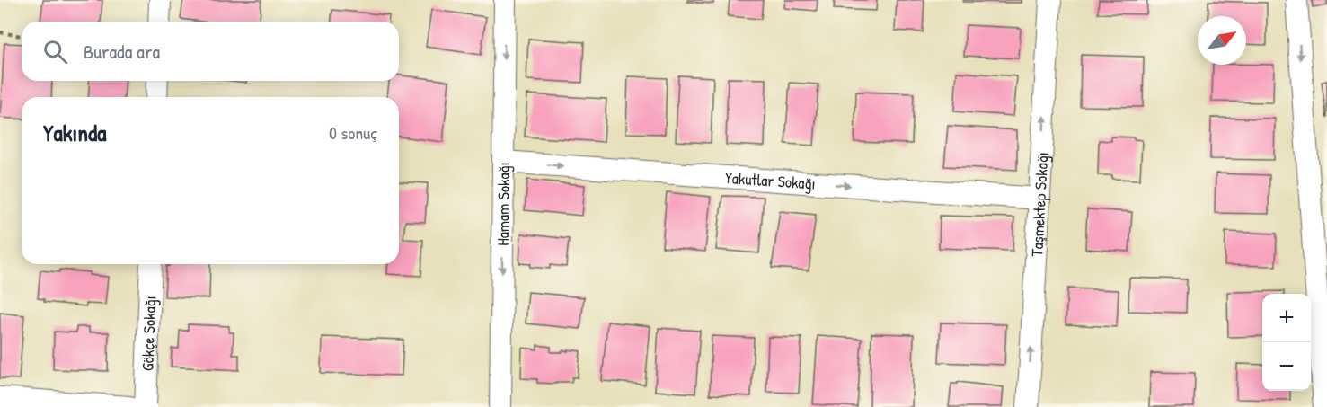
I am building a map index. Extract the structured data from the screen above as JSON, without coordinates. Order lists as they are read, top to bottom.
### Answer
{
  "streets": {
    "street": [
      "Yakutlar Sokağı",
      "Hamam Sokağı",
      "Taşmektep Sokağı",
      "Gökçe Sokağı"
    ]
  },
  "crossings": [
    ["Yakutlar Sokağı", "Hamam Sokağı"],
    ["Yakutlar Sokağı", "Taşmektep Sokağı"]
  ],
  "one_way": ["Yakutlar Sokağı", "Hamam Sokağı", "Taşmektep Sokağı"],
  "north": "top right",
  "page": {
    "search": "Burada ara",
    "heading": ["Yakında", "0 sonuç"],
    "map_buttons": ["+", "−"]
  }
}
